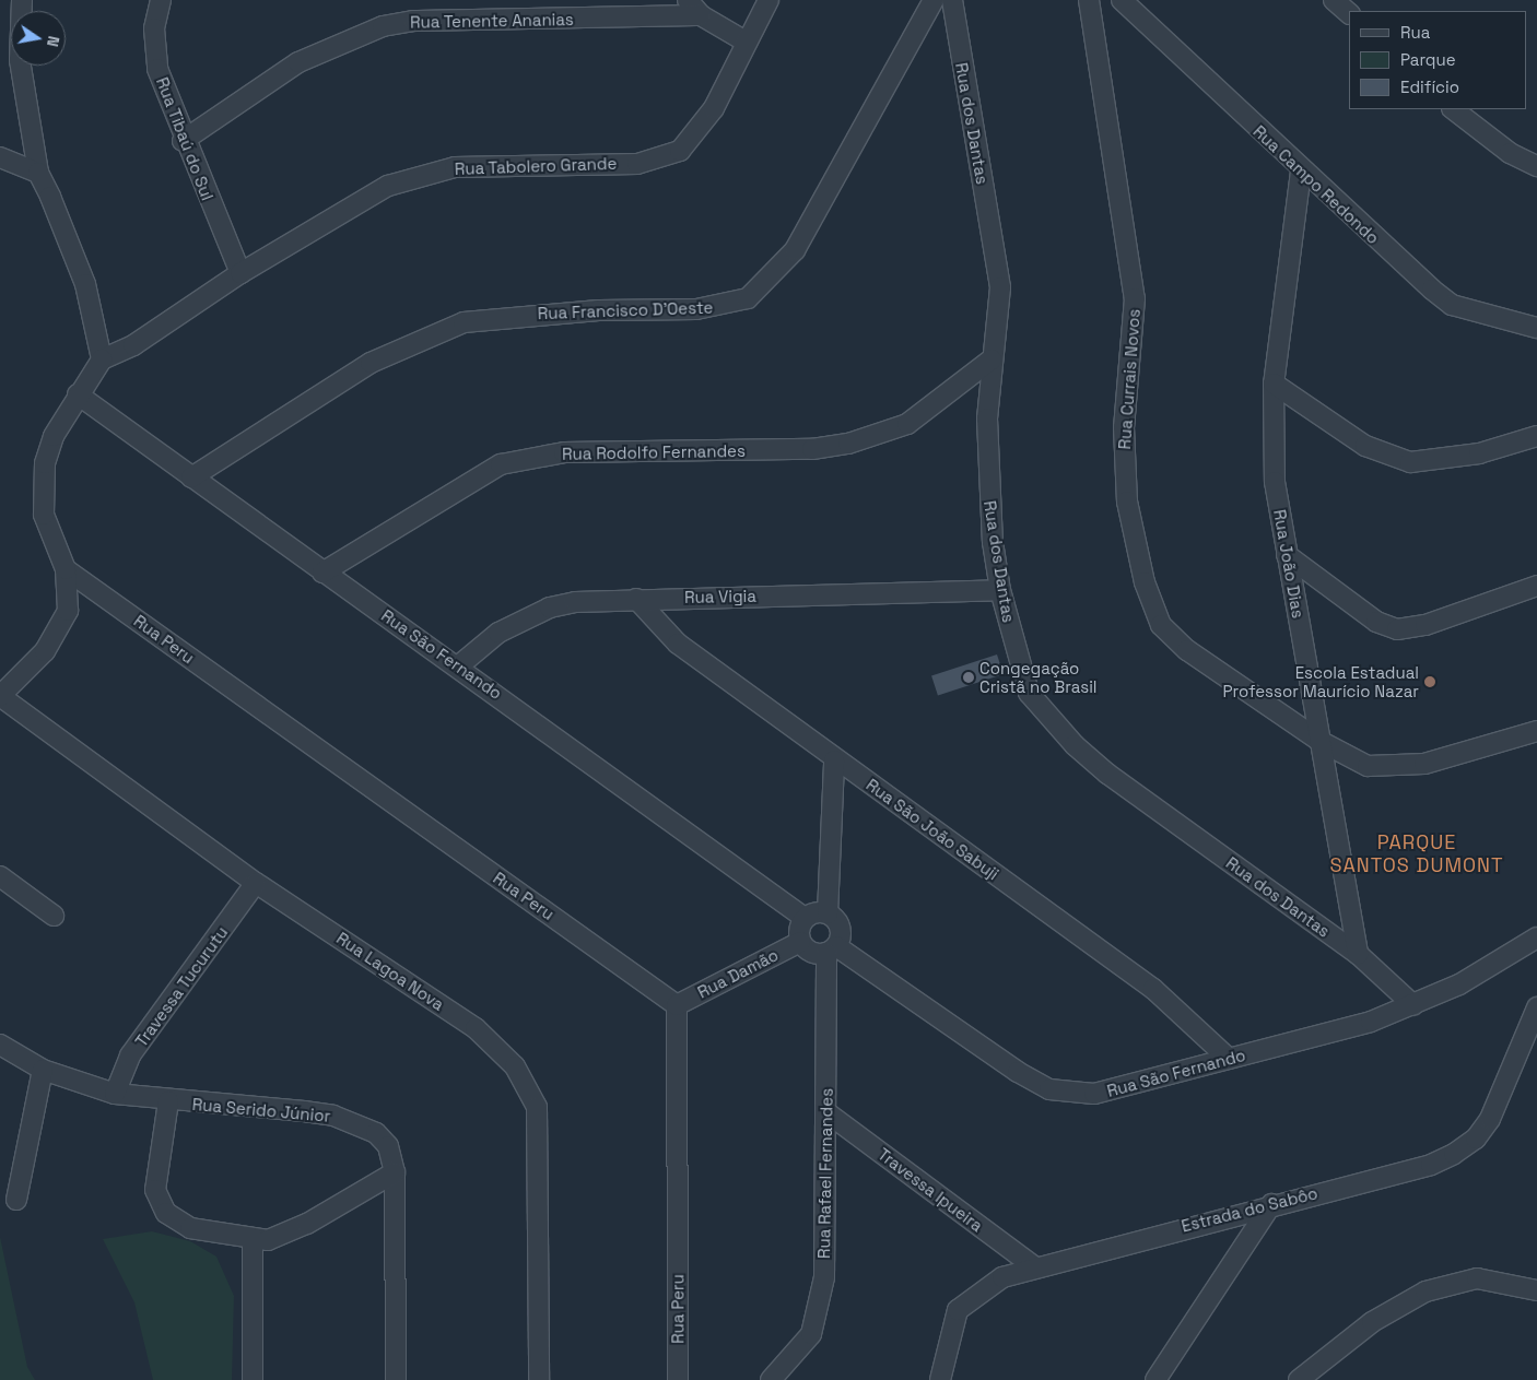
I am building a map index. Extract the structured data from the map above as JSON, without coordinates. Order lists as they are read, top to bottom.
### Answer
{
  "streets": {
    "street": [
      "Rua Tenente Ananias",
      "Rua dos Dantas",
      "Rua Tibaú do Sul",
      "Rua Tabolero Grande",
      "Rua Campo Redondo",
      "Rua Francisco D'Oeste",
      "Rua Currais Novos",
      "Rua Rodolfo Fernandes",
      "Rua João Dias",
      "Rua Vigia",
      "Rua Peru",
      "Rua São Fernando",
      "Rua São João Sabuji",
      "Rua Lagoa Nova",
      "Rua Damão",
      "Travessa Tucurutu",
      "Rua Serido Júnior",
      "Rua Rafael Fernandes",
      "Travessa Ipueira",
      "Estrada do Sabôo"
    ]
  },
  "crossings": [
    ["Rua Tenente Ananias", "Rua Tibaú do Sul"],
    ["Rua dos Dantas", "Rua Rodolfo Fernandes"],
    ["Rua dos Dantas", "Rua João Dias"],
    ["Rua dos Dantas", "Rua Vigia"],
    ["Rua dos Dantas", "Rua São Fernando"],
    ["Rua Tibaú do Sul", "Rua Tabolero Grande"],
    ["Rua Campo Redondo", "Rua João Dias"],
    ["Rua Francisco D'Oeste", "Rua São Fernando"],
    ["Rua Currais Novos", "Rua João Dias"],
    ["Rua Rodolfo Fernandes", "Rua São Fernando"],
    ["Rua Vigia", "Rua São Fernando"],
    ["Rua Vigia", "Rua São João Sabuji"],
    ["Rua Peru", "Rua Damão"],
    ["Rua São Fernando", "Rua São João Sabuji"],
    ["Rua São Fernando", "Rua Damão"],
    ["Rua São Fernando", "Rua Rafael Fernandes"],
    ["Rua Lagoa Nova", "Travessa Tucurutu"],
    ["Rua Damão", "Rua Rafael Fernandes"],
    ["Travessa Tucurutu", "Rua Serido Júnior"],
    ["Rua Rafael Fernandes", "Travessa Ipueira"],
    ["Travessa Ipueira", "Estrada do Sabôo"]
  ],
  "districts": ["PARQUE SANTOS DUMONT"],
  "places": ["Congegação Cristã no Brasil", "Escola Estadual Professor Maurício Nazar"],
  "legend": ["Rua", "Parque", "Edifício"],
  "north": "right"
}
